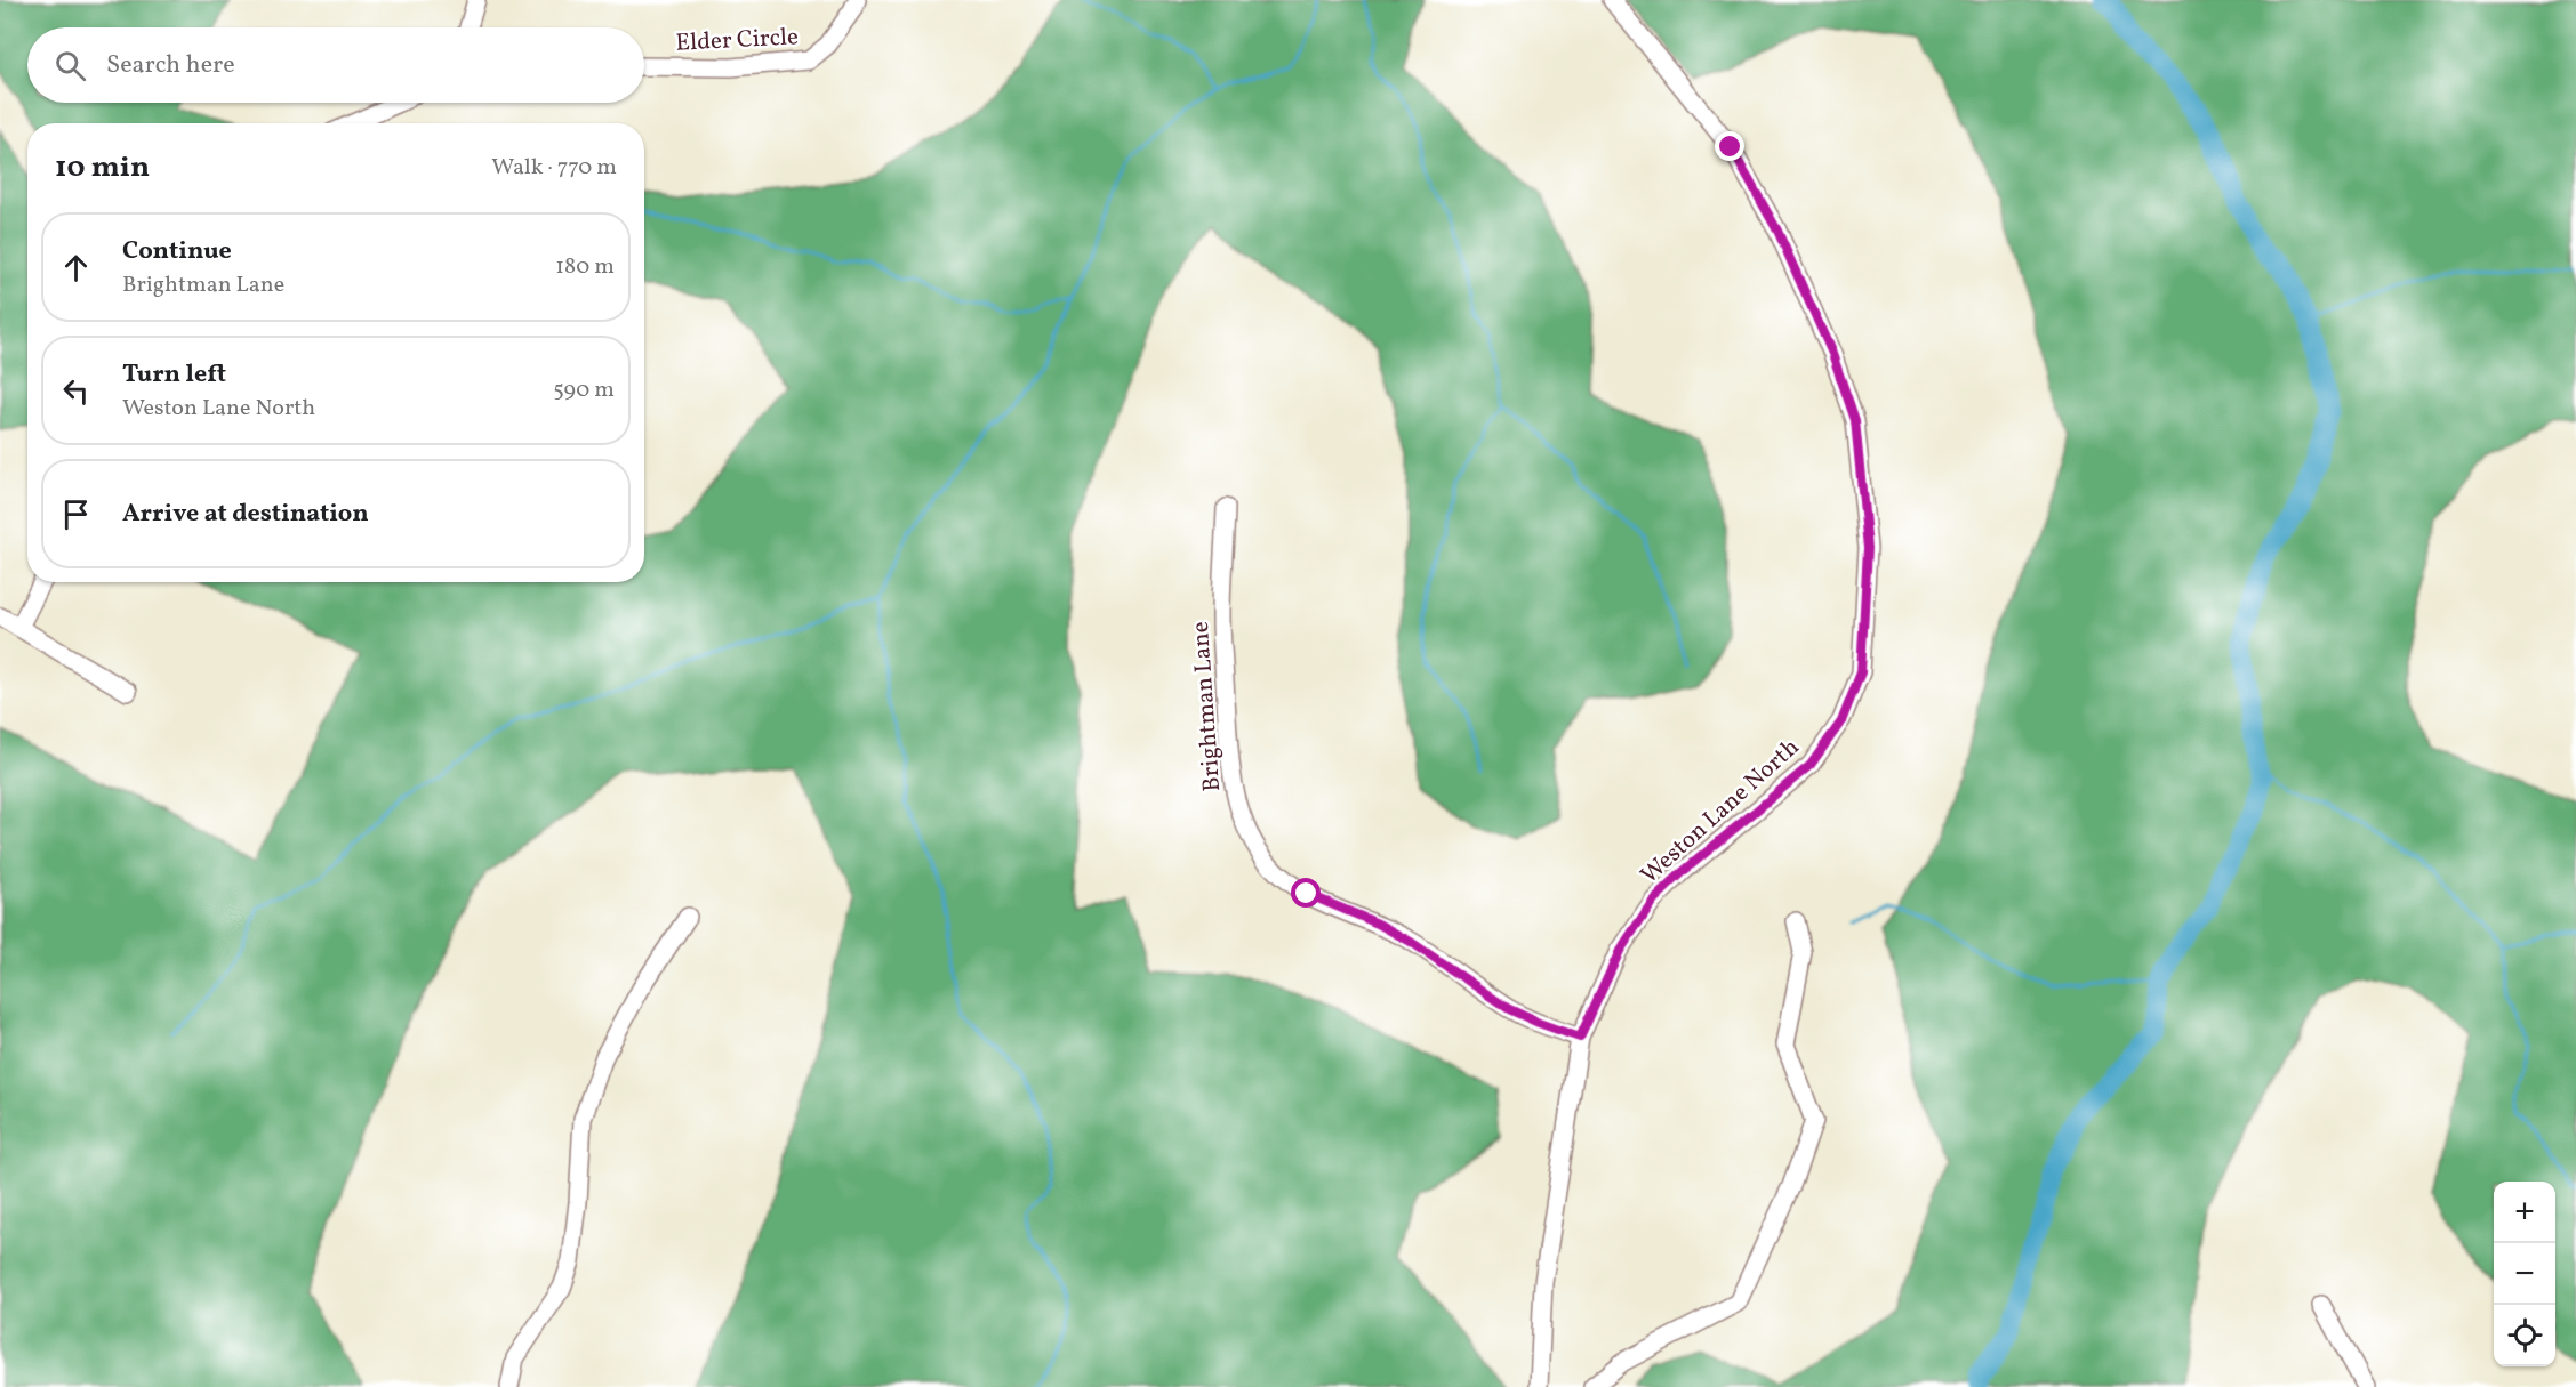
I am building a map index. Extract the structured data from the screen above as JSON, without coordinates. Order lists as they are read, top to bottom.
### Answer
{
  "streets": {
    "street": ["Elder Circle", "Brightman Lane", "Weston Lane North"]
  },
  "crossings": [
    ["Brightman Lane", "Weston Lane North"]
  ],
  "page": {
    "search": "Search here",
    "heading": ["10 min", "Walk · 770 m"],
    "list": [
      ["Continue", "Brightman Lane", "180 m"],
      ["Turn left", "Weston Lane North", "590 m"],
      "Arrive at destination"
    ],
    "map_buttons": ["+", "−"]
  }
}
